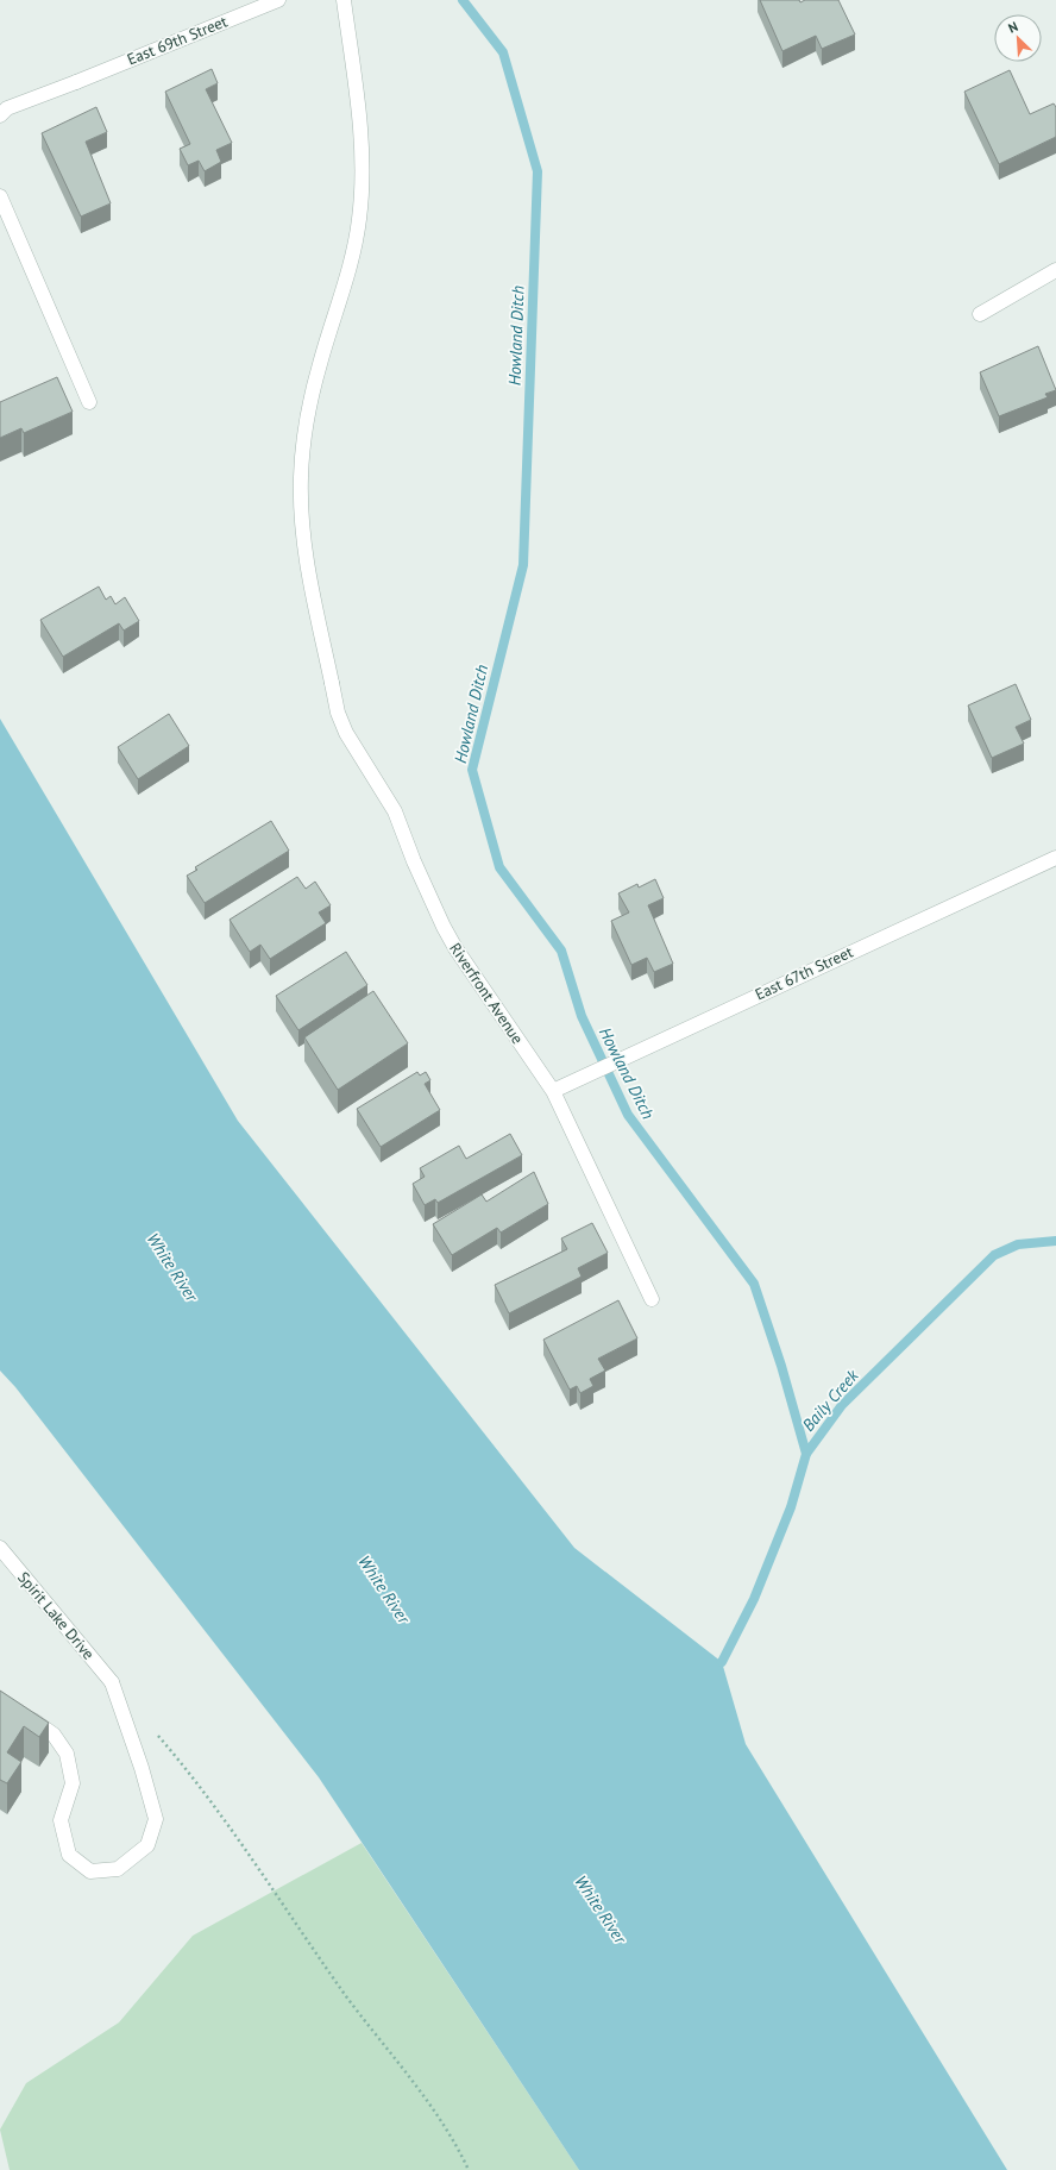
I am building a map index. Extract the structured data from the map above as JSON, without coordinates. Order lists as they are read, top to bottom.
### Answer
{
  "streets": {
    "street": [
      "East 69th Street",
      "East 67th Street",
      "Riverfront Avenue",
      "Spirit Lake Drive"
    ]
  },
  "crossings": [
    ["East 67th Street", "Riverfront Avenue"]
  ],
  "water": ["Howland Ditch", "White River", "Baily Creek"],
  "north": "top left"
}
